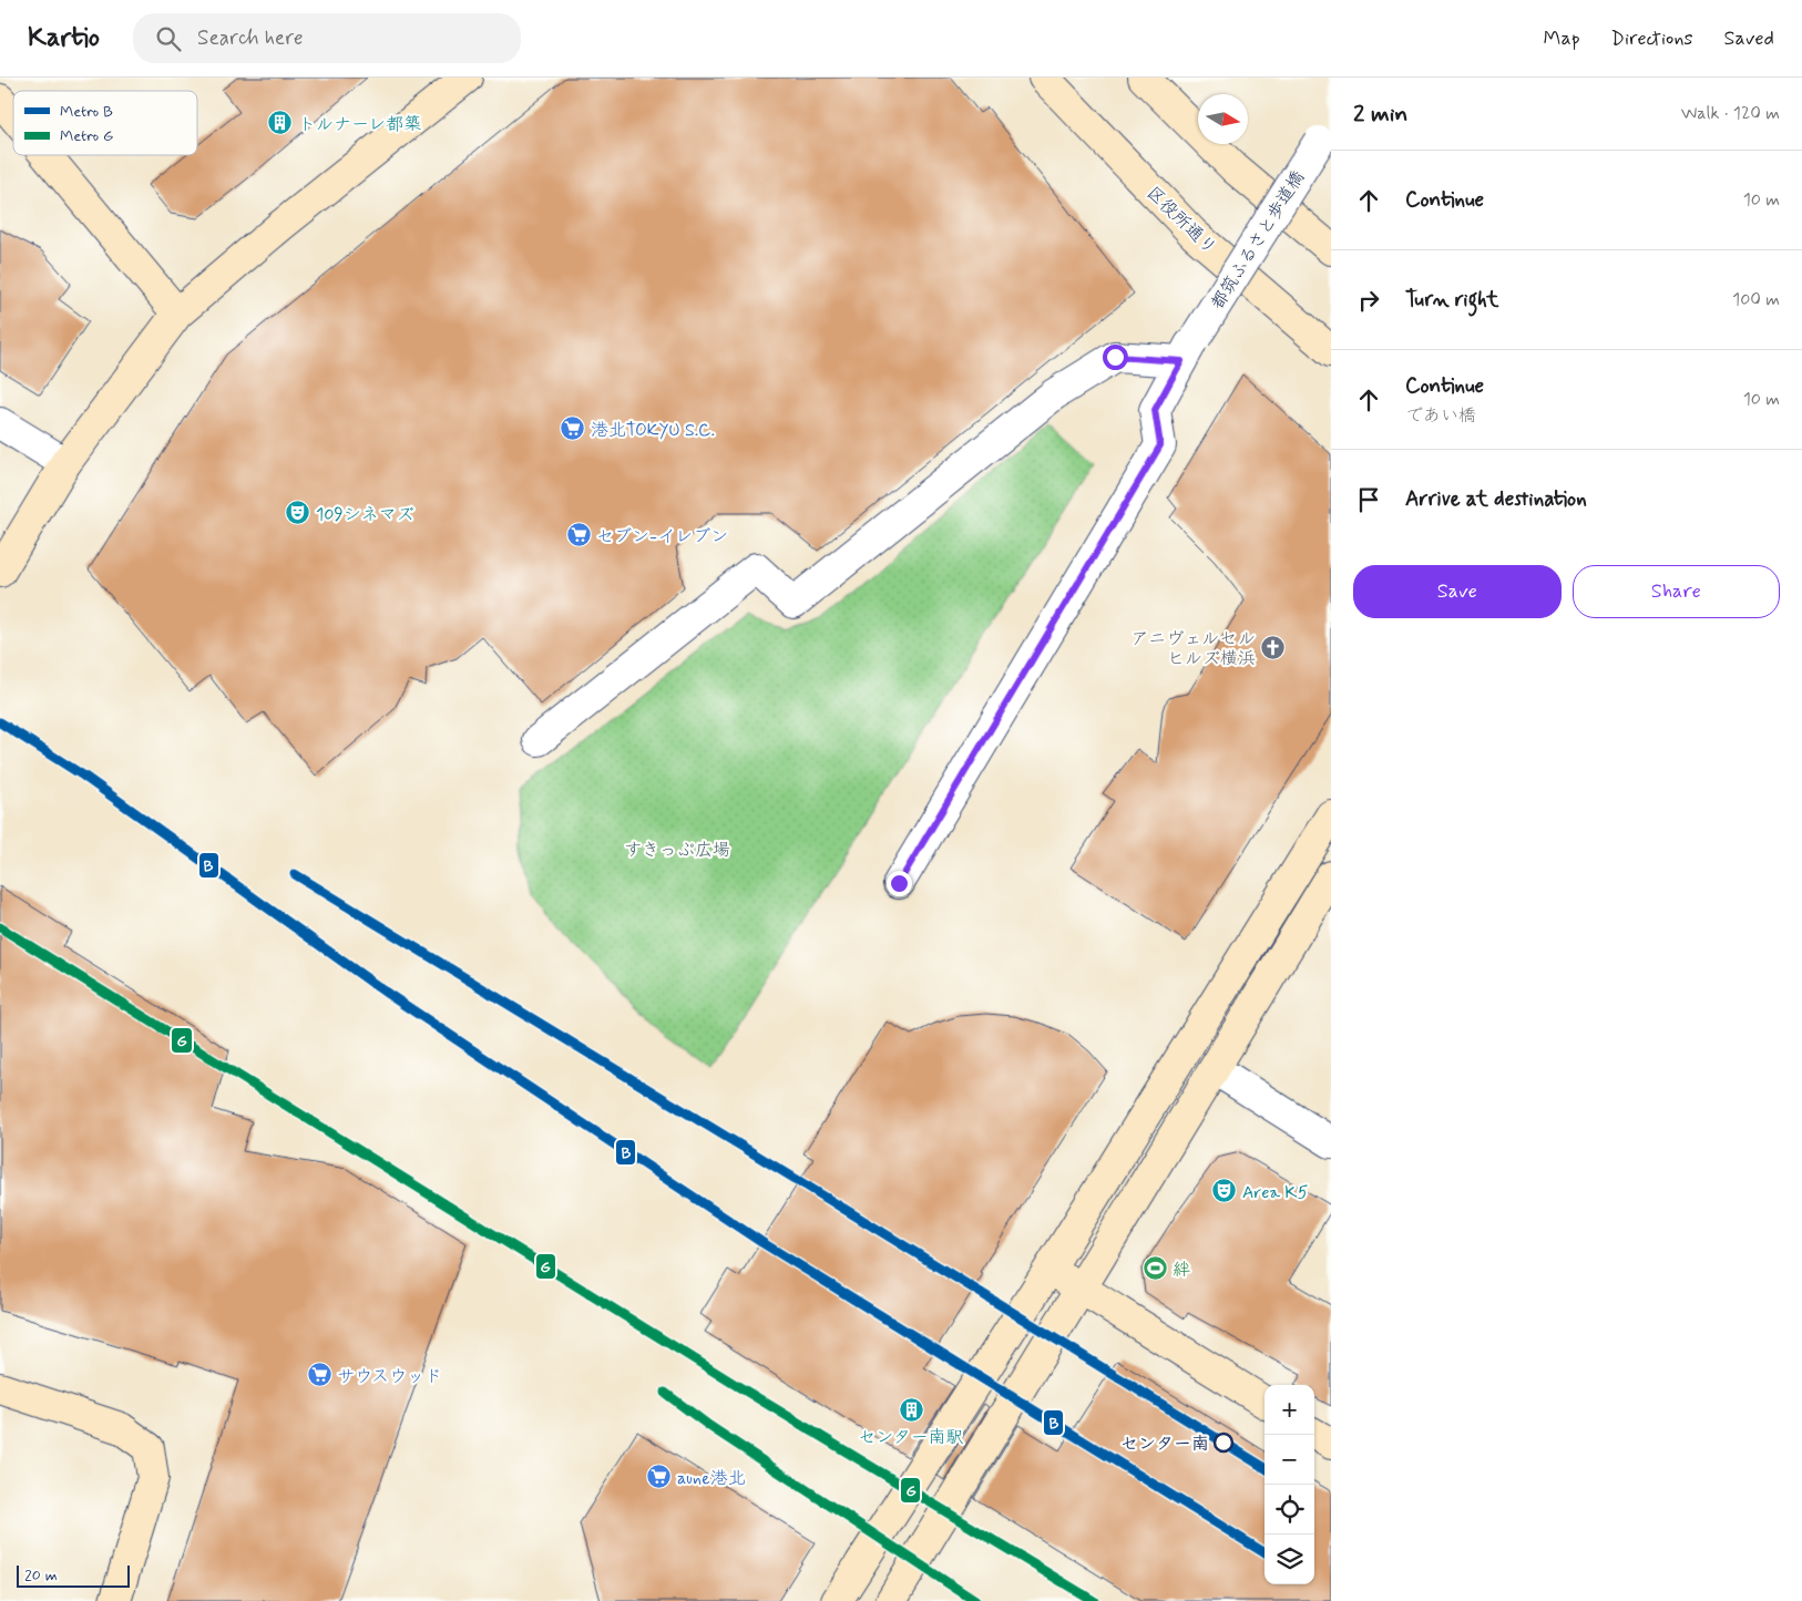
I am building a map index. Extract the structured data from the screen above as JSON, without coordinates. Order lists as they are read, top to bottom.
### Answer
{
  "streets": {
    "street": ["区役所通り", "都筑ふるさと歩道橋"]
  },
  "parks": ["すきっぷ広場"],
  "places": {
    "building": ["トルナーレ都築", "センター南駅"],
    "supermarket": [
      "港北TOKYU S.C.",
      "セブン-イレブン",
      "サウスウッド",
      "aune港北"
    ],
    "theatre": ["109シネマズ", "Area K5"],
    "church": ["アニヴェルセル ヒルズ横浜"],
    "sports": ["絆"],
    "other": ["センター南"]
  },
  "lines": ["metro line B", "metro line G"],
  "legend": ["Metro B", "Metro G"],
  "scale_bar": "20 m",
  "north": "right",
  "page": {
    "header": "Kartio",
    "search": "Search here",
    "nav": ["Map", "Directions", "Saved"],
    "heading": ["2 min", "Walk · 120 m"],
    "list": [
      ["Continue", "10 m"],
      ["Turn right", "100 m"],
      ["Continue", "であい橋", "10 m"],
      "Arrive at destination"
    ],
    "buttons": ["Save", "Share"],
    "map_buttons": ["+", "−"],
    "scale": "20 m"
  }
}
